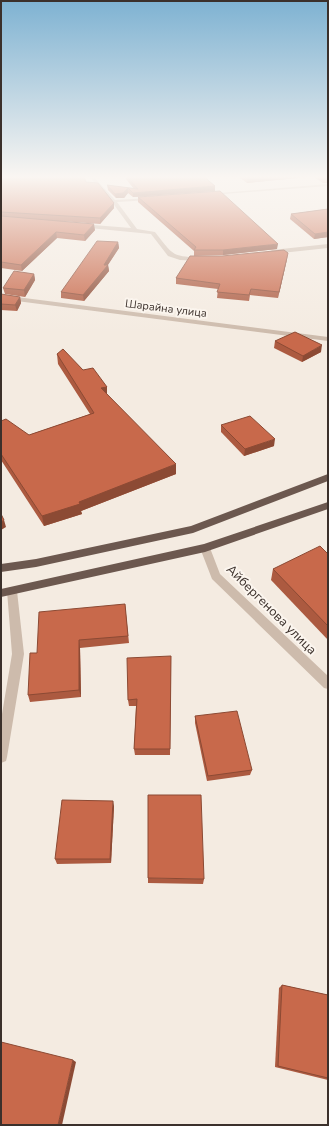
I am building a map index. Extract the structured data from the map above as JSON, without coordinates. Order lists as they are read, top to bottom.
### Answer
{
  "streets": {
    "street": ["Шарайна улица", "Айбергенова улица"]
  }
}
